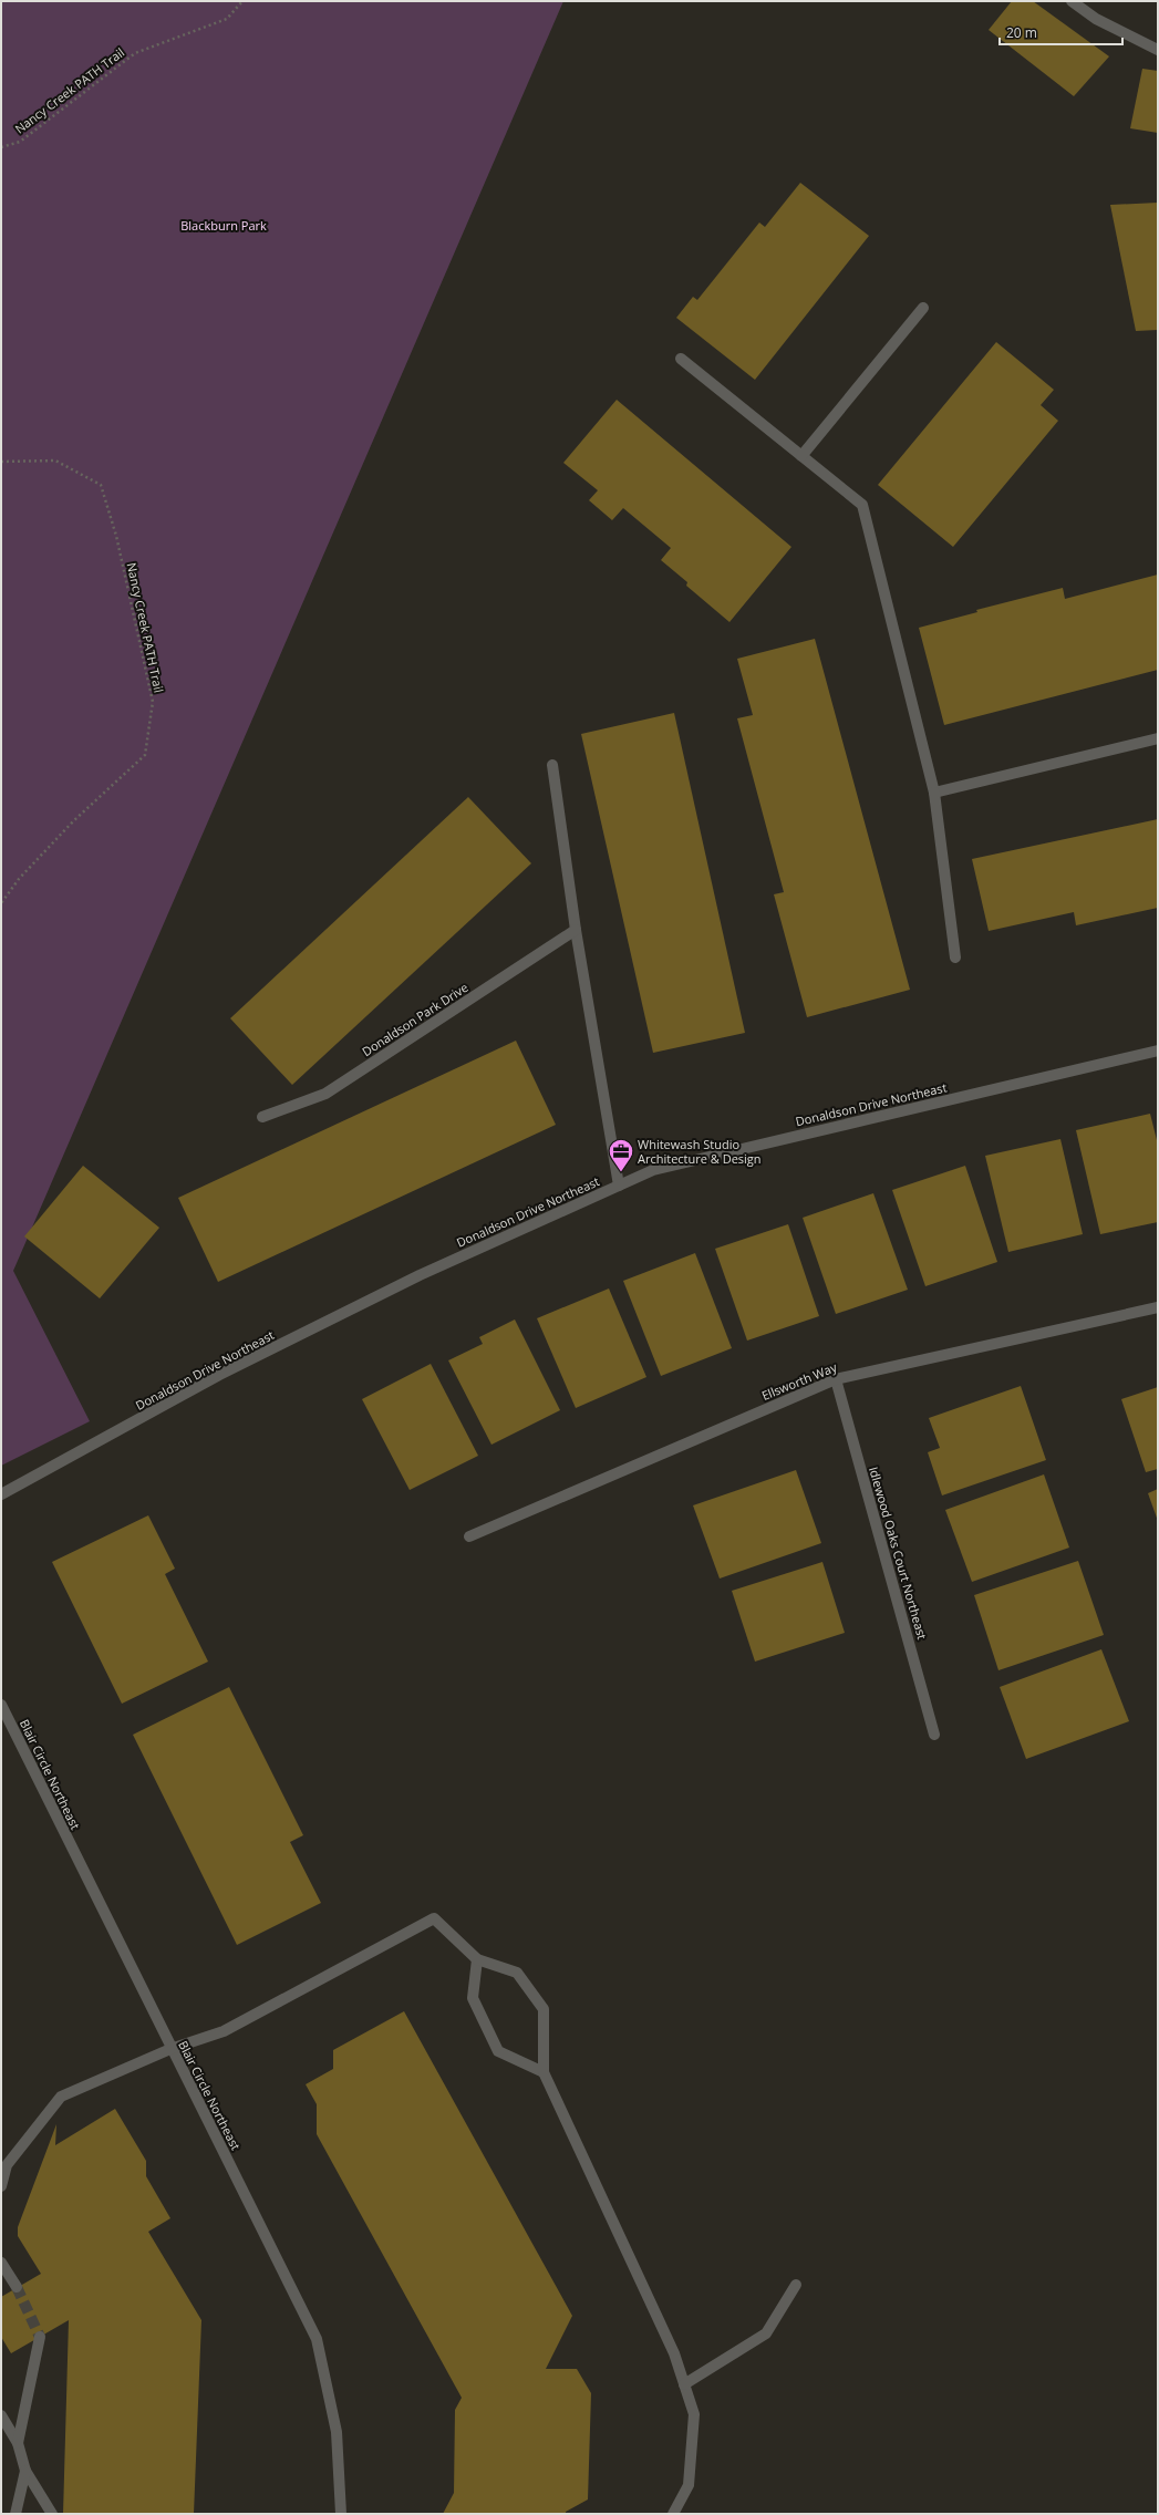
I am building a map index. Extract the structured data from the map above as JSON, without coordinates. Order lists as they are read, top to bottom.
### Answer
{
  "streets": {
    "street": [
      "Donaldson Park Drive",
      "Donaldson Drive Northeast",
      "Ellsworth Way",
      "Idlewood Oaks Court Northeast",
      "Blair Circle Northeast"
    ],
    "path": ["Nancy Creek PATH Trail"]
  },
  "crossings": [
    ["Ellsworth Way", "Idlewood Oaks Court Northeast"]
  ],
  "parks": ["Blackburn Park"],
  "places": {
    "office": ["Whitewash Studio Architecture & Design"]
  },
  "scale_bar": "20 m"
}
